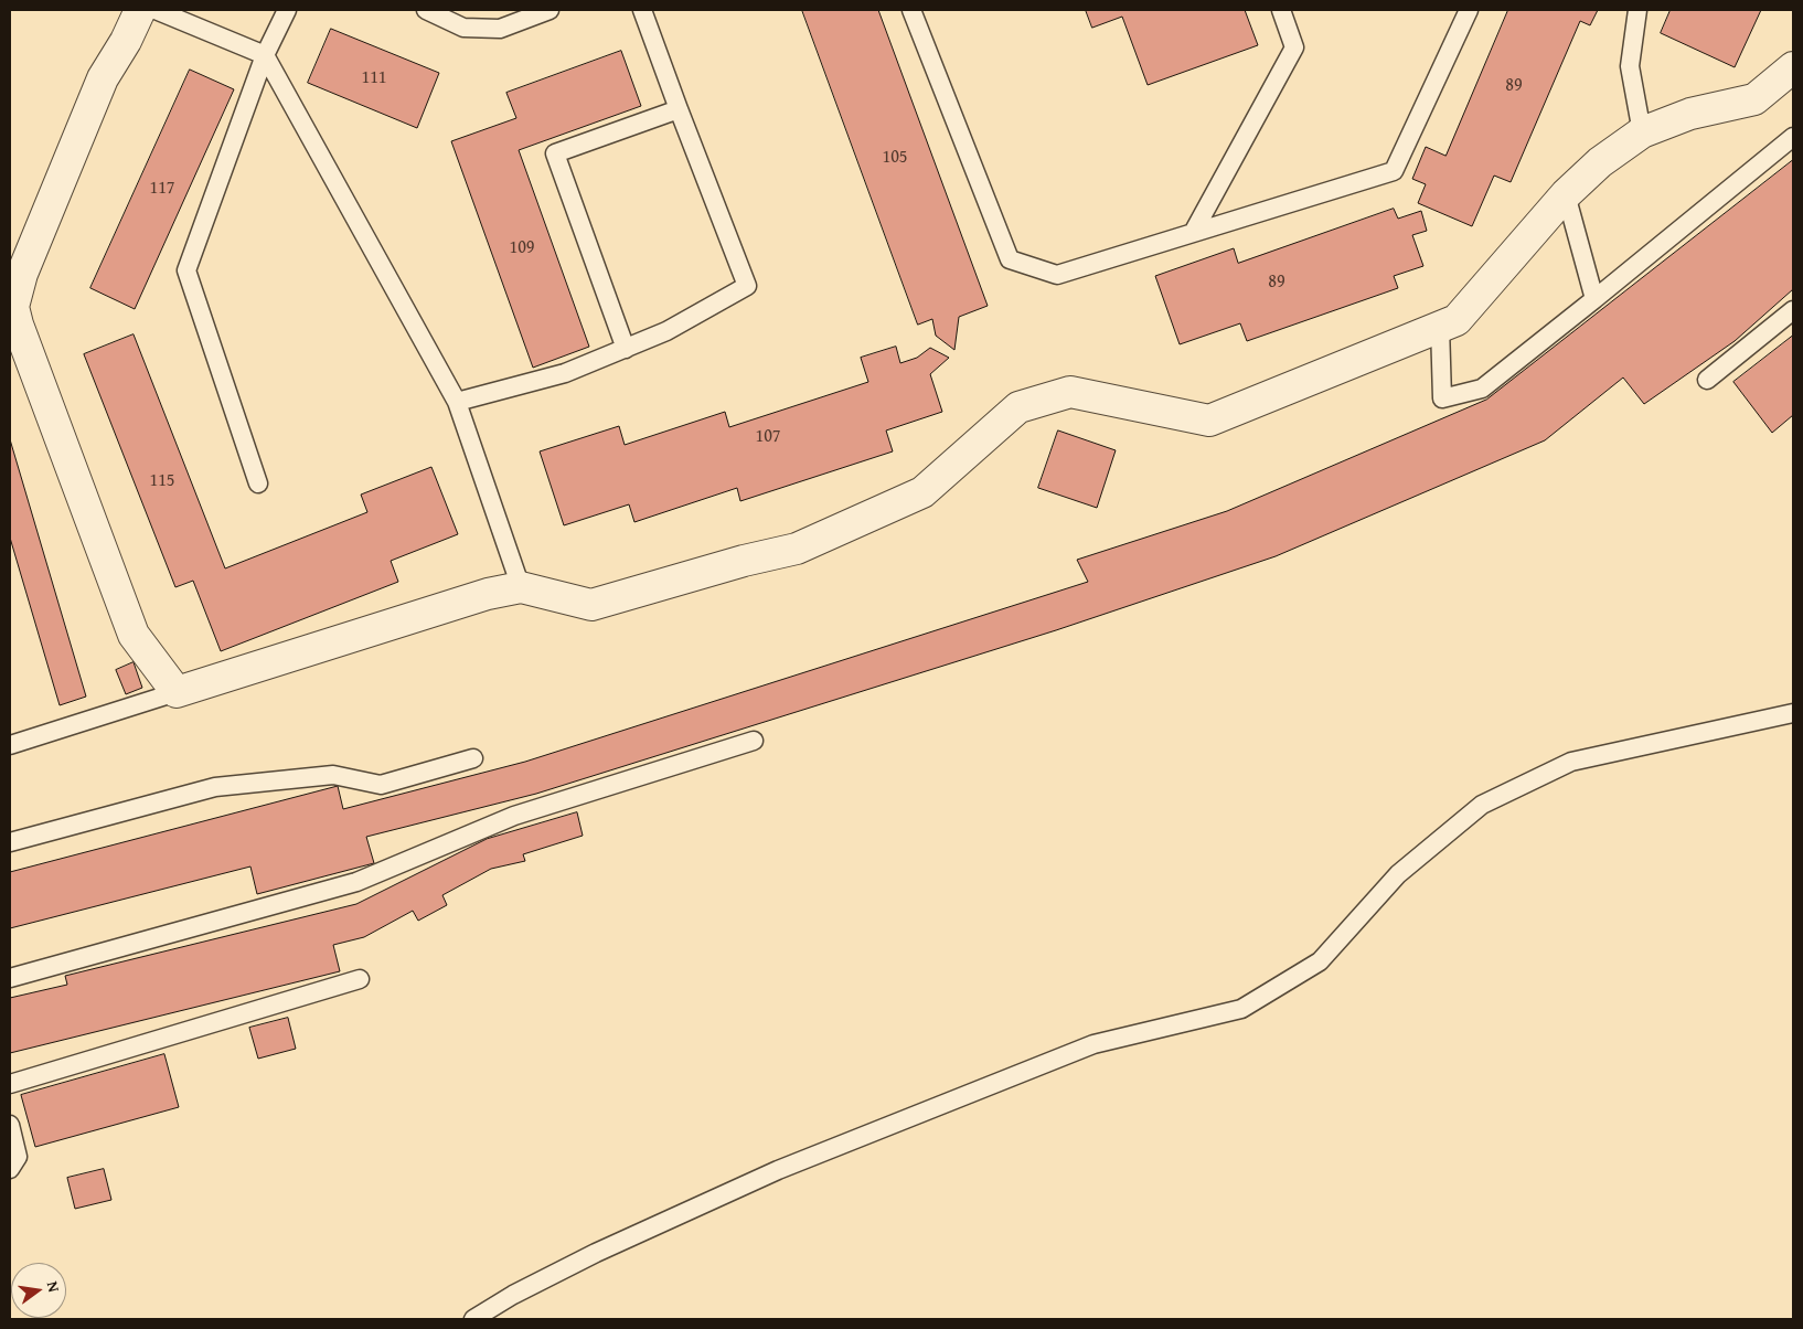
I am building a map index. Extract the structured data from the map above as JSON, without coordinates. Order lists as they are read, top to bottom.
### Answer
{
  "house_numbers": [
    "111",
    "89",
    "105",
    "117",
    "109",
    "89",
    "107",
    "115"
  ],
  "north": "right"
}
